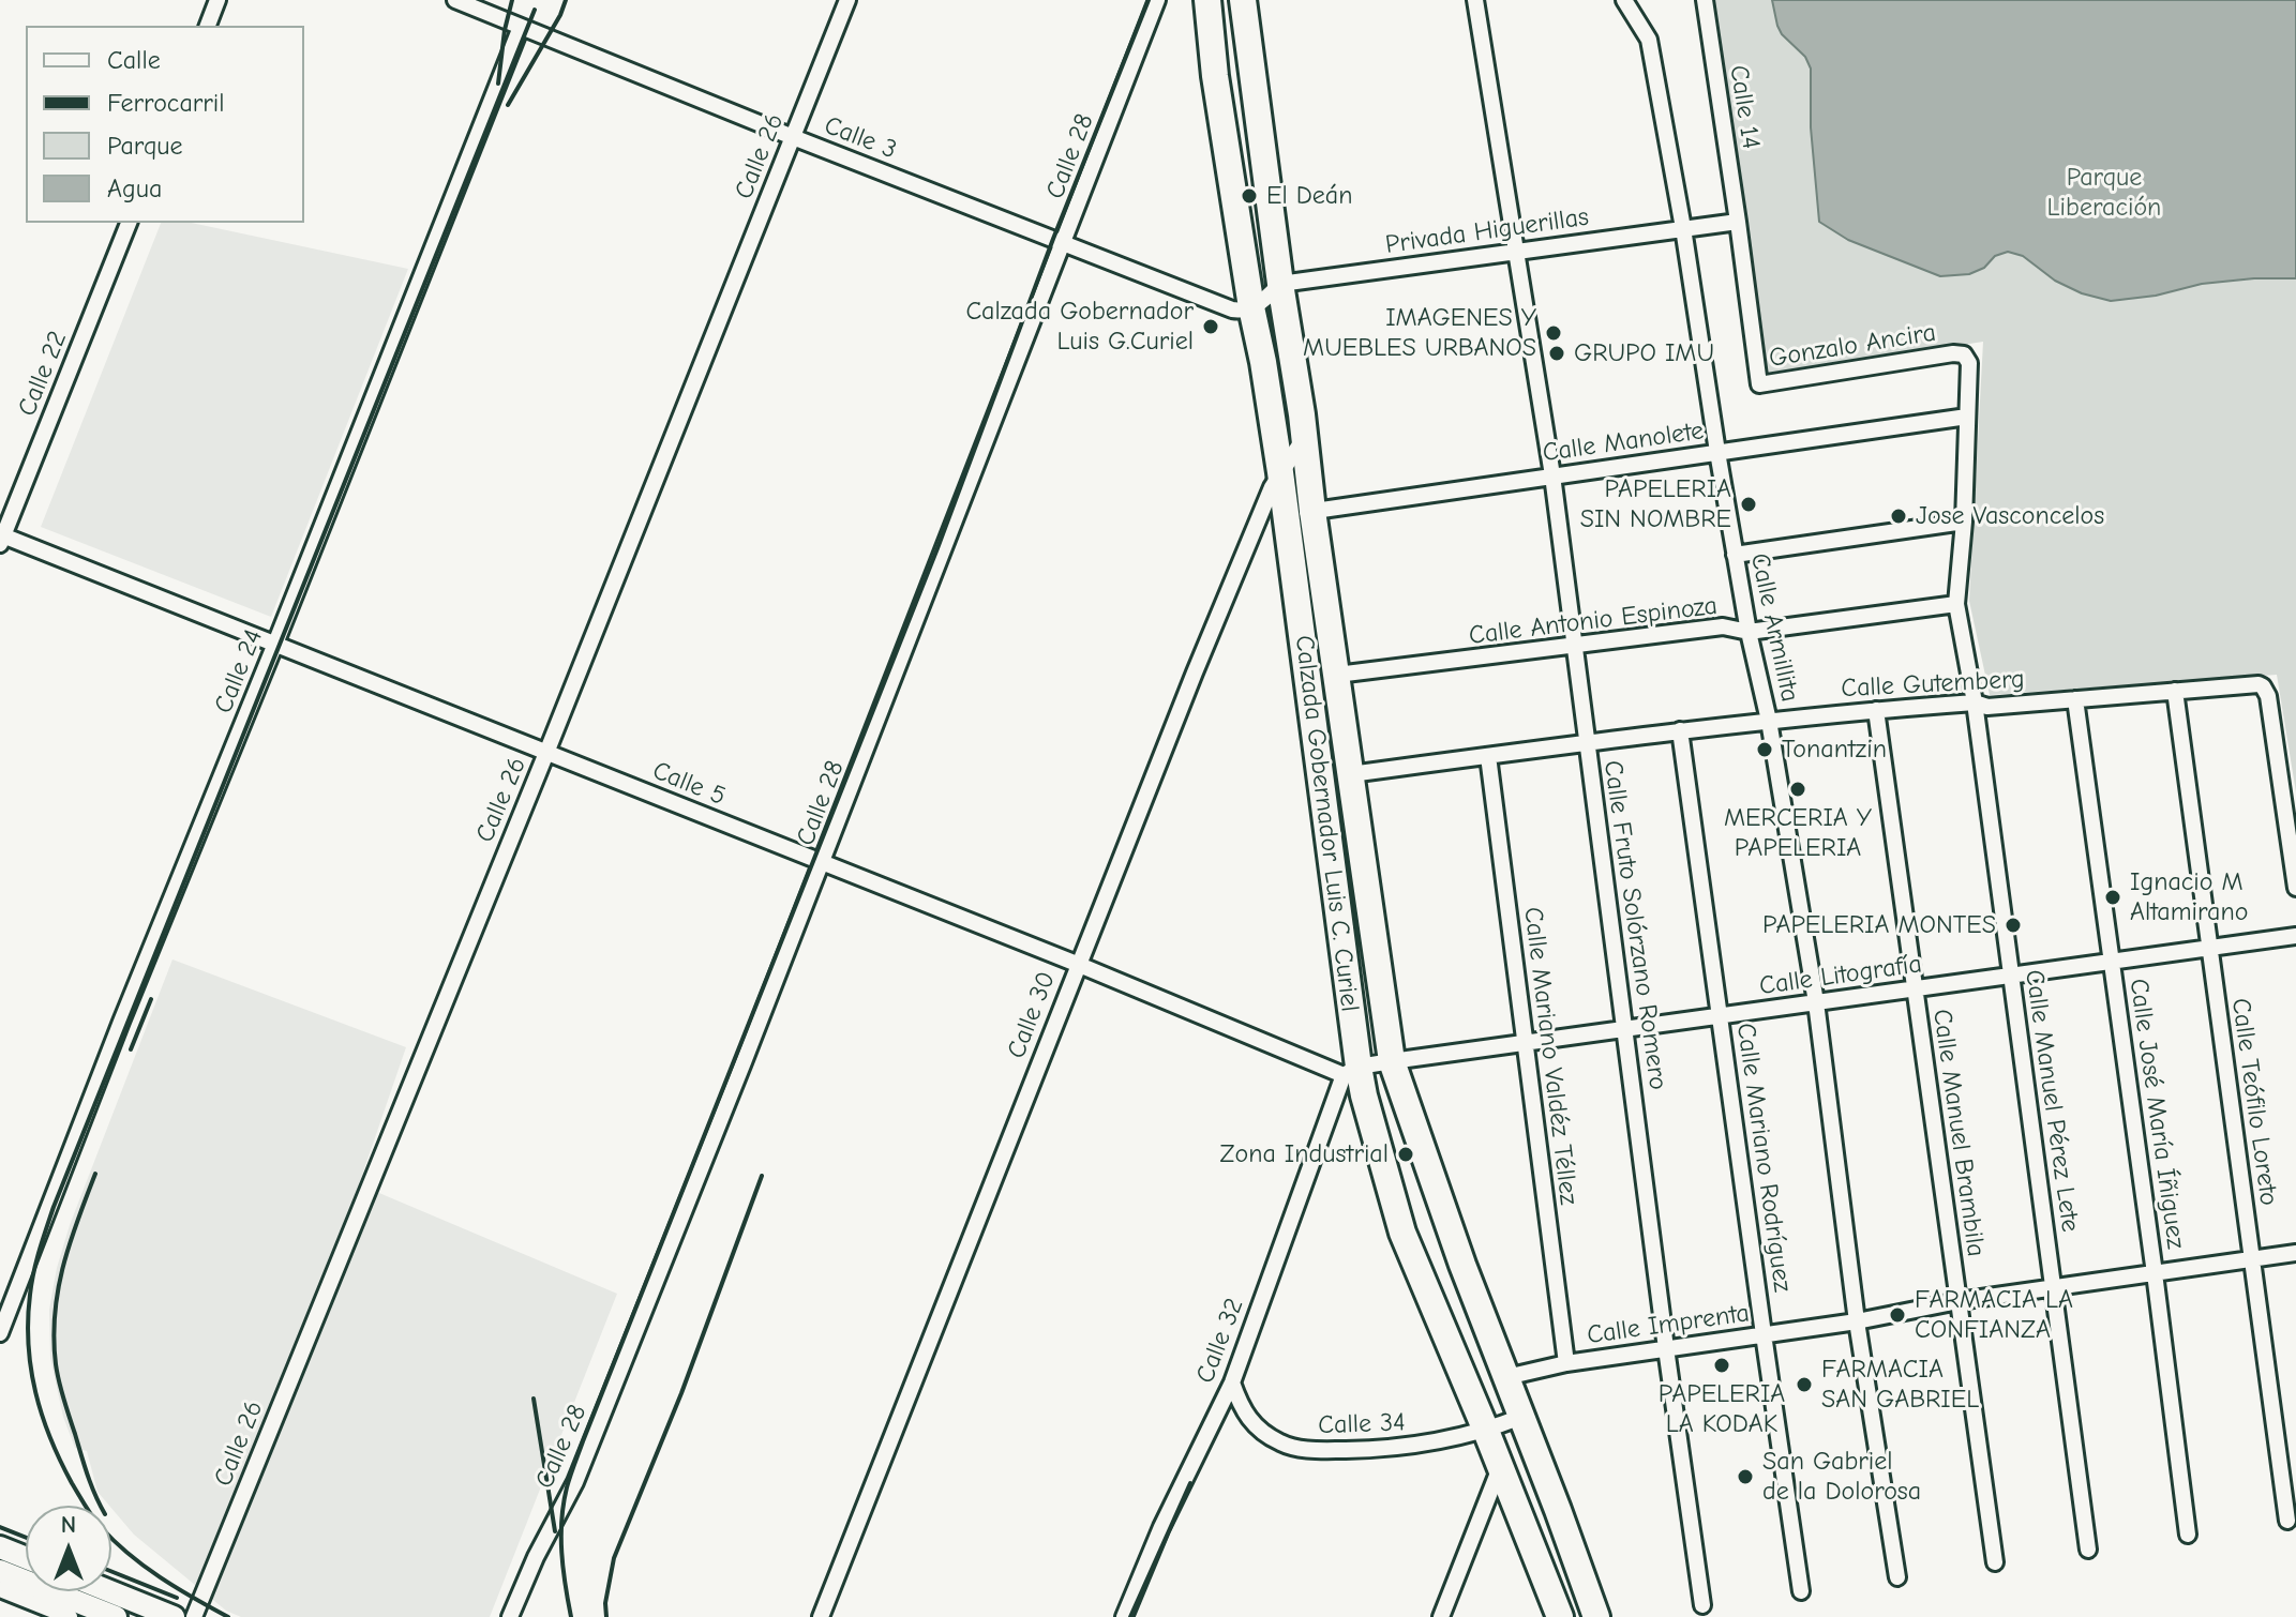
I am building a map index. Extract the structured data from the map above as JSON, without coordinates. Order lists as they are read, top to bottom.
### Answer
{
  "streets": {
    "main road": ["Calzada Gobernador Luis C. Curiel"],
    "street": [
      "Calle 14",
      "Calle 3",
      "Calle 26",
      "Calle 28",
      "Privada Higuerillas",
      "Gonzalo Ancira",
      "Calle 22",
      "Calle Manolete",
      "Calle Antonio Espinoza",
      "Calle Armillita",
      "Calle 24",
      "Calle Gutemberg",
      "Calle 5",
      "Calle Fruto Solórzano Romero",
      "Calle Litografía",
      "Calle 30",
      "Calle Mariano Valdéz Téllez",
      "Calle Manuel Pérez Lete",
      "Calle Teófilo Loreto",
      "Calle José María Íñiguez",
      "Calle Manuel Brambila",
      "Calle Mariano Rodríguez",
      "Calle Imprenta",
      "Calle 32",
      "Calle 34"
    ]
  },
  "crossings": [
    ["Calle 14", "Privada Higuerillas"],
    ["Calle 14", "Gonzalo Ancira"],
    ["Calle 3", "Calle 26"],
    ["Calle 3", "Calle 28"],
    ["Calle 3", "Calle 24"],
    ["Calle 3", "Calzada Gobernador Luis C. Curiel"],
    ["Calle 26", "Calle 5"],
    ["Calle 28", "Calle 5"],
    ["Privada Higuerillas", "Gonzalo Ancira"],
    ["Privada Higuerillas", "Calle Armillita"],
    ["Privada Higuerillas", "Calzada Gobernador Luis C. Curiel"],
    ["Privada Higuerillas", "Calle Fruto Solórzano Romero"],
    ["Gonzalo Ancira", "Calle Manuel Pérez Lete"],
    ["Calle 22", "Calle 5"],
    ["Calle Manolete", "Calle Armillita"],
    ["Calle Manolete", "Calzada Gobernador Luis C. Curiel"],
    ["Calle Manolete", "Calle Fruto Solórzano Romero"],
    ["Calle Manolete", "Calle Manuel Pérez Lete"],
    ["Calle Antonio Espinoza", "Calle Armillita"],
    ["Calle Antonio Espinoza", "Calzada Gobernador Luis C. Curiel"],
    ["Calle Antonio Espinoza", "Calle Fruto Solórzano Romero"],
    ["Calle Antonio Espinoza", "Calle Manuel Pérez Lete"],
    ["Calle Armillita", "Calle Gutemberg"],
    ["Calle Armillita", "Calle Litografía"],
    ["Calle Armillita", "Calle Imprenta"],
    ["Calle 24", "Calle 5"],
    ["Calle Gutemberg", "Calzada Gobernador Luis C. Curiel"],
    ["Calle Gutemberg", "Calle Fruto Solórzano Romero"],
    ["Calle Gutemberg", "Calle Mariano Valdéz Téllez"],
    ["Calle Gutemberg", "Calle Manuel Pérez Lete"],
    ["Calle Gutemberg", "Calle Teófilo Loreto"],
    ["Calle Gutemberg", "Calle José María Íñiguez"],
    ["Calle Gutemberg", "Calle Manuel Brambila"],
    ["Calle Gutemberg", "Calle Mariano Rodríguez"],
    ["Calle 5", "Calzada Gobernador Luis C. Curiel"],
    ["Calle 5", "Calle Litografía"],
    ["Calle 5", "Calle 30"],
    ["Calle 5", "Calle 32"],
    ["Calzada Gobernador Luis C. Curiel", "Calle Litografía"],
    ["Calzada Gobernador Luis C. Curiel", "Calle 30"],
    ["Calzada Gobernador Luis C. Curiel", "Calle Imprenta"],
    ["Calzada Gobernador Luis C. Curiel", "Calle 32"],
    ["Calzada Gobernador Luis C. Curiel", "Calle 34"],
    ["Calle Fruto Solórzano Romero", "Calle Litografía"],
    ["Calle Fruto Solórzano Romero", "Calle Imprenta"],
    ["Calle Litografía", "Calle Mariano Valdéz Téllez"],
    ["Calle Litografía", "Calle Manuel Pérez Lete"],
    ["Calle Litografía", "Calle Teófilo Loreto"],
    ["Calle Litografía", "Calle José María Íñiguez"],
    ["Calle Litografía", "Calle Manuel Brambila"],
    ["Calle Litografía", "Calle Mariano Rodríguez"],
    ["Calle Litografía", "Calle 32"],
    ["Calle Mariano Valdéz Téllez", "Calle Imprenta"],
    ["Calle Manuel Pérez Lete", "Calle Imprenta"],
    ["Calle Teófilo Loreto", "Calle Imprenta"],
    ["Calle José María Íñiguez", "Calle Imprenta"],
    ["Calle Manuel Brambila", "Calle Imprenta"],
    ["Calle Mariano Rodríguez", "Calle Imprenta"],
    ["Calle 32", "Calle 34"]
  ],
  "parks": ["Parque Liberación"],
  "places": [
    "El Deán",
    "Calzada Gobernador Luis G.Curiel",
    "IMAGENES Y MUEBLES URBANOS",
    "GRUPO IMU",
    "PAPELERIA SIN NOMBRE",
    "Jose Vasconcelos",
    "Tonantzin",
    "MERCERIA Y PAPELERIA",
    "Ignacio M Altamirano",
    "PAPELERIA MONTES",
    "Zona Industrial",
    "FARMACIA LA CONFIANZA",
    "PAPELERIA LA KODAK",
    "FARMACIA SAN GABRIEL",
    "San Gabriel de la Dolorosa"
  ],
  "legend": [
    "Calle",
    "Ferrocarril",
    "Parque",
    "Agua"
  ],
  "north": "top"
}
